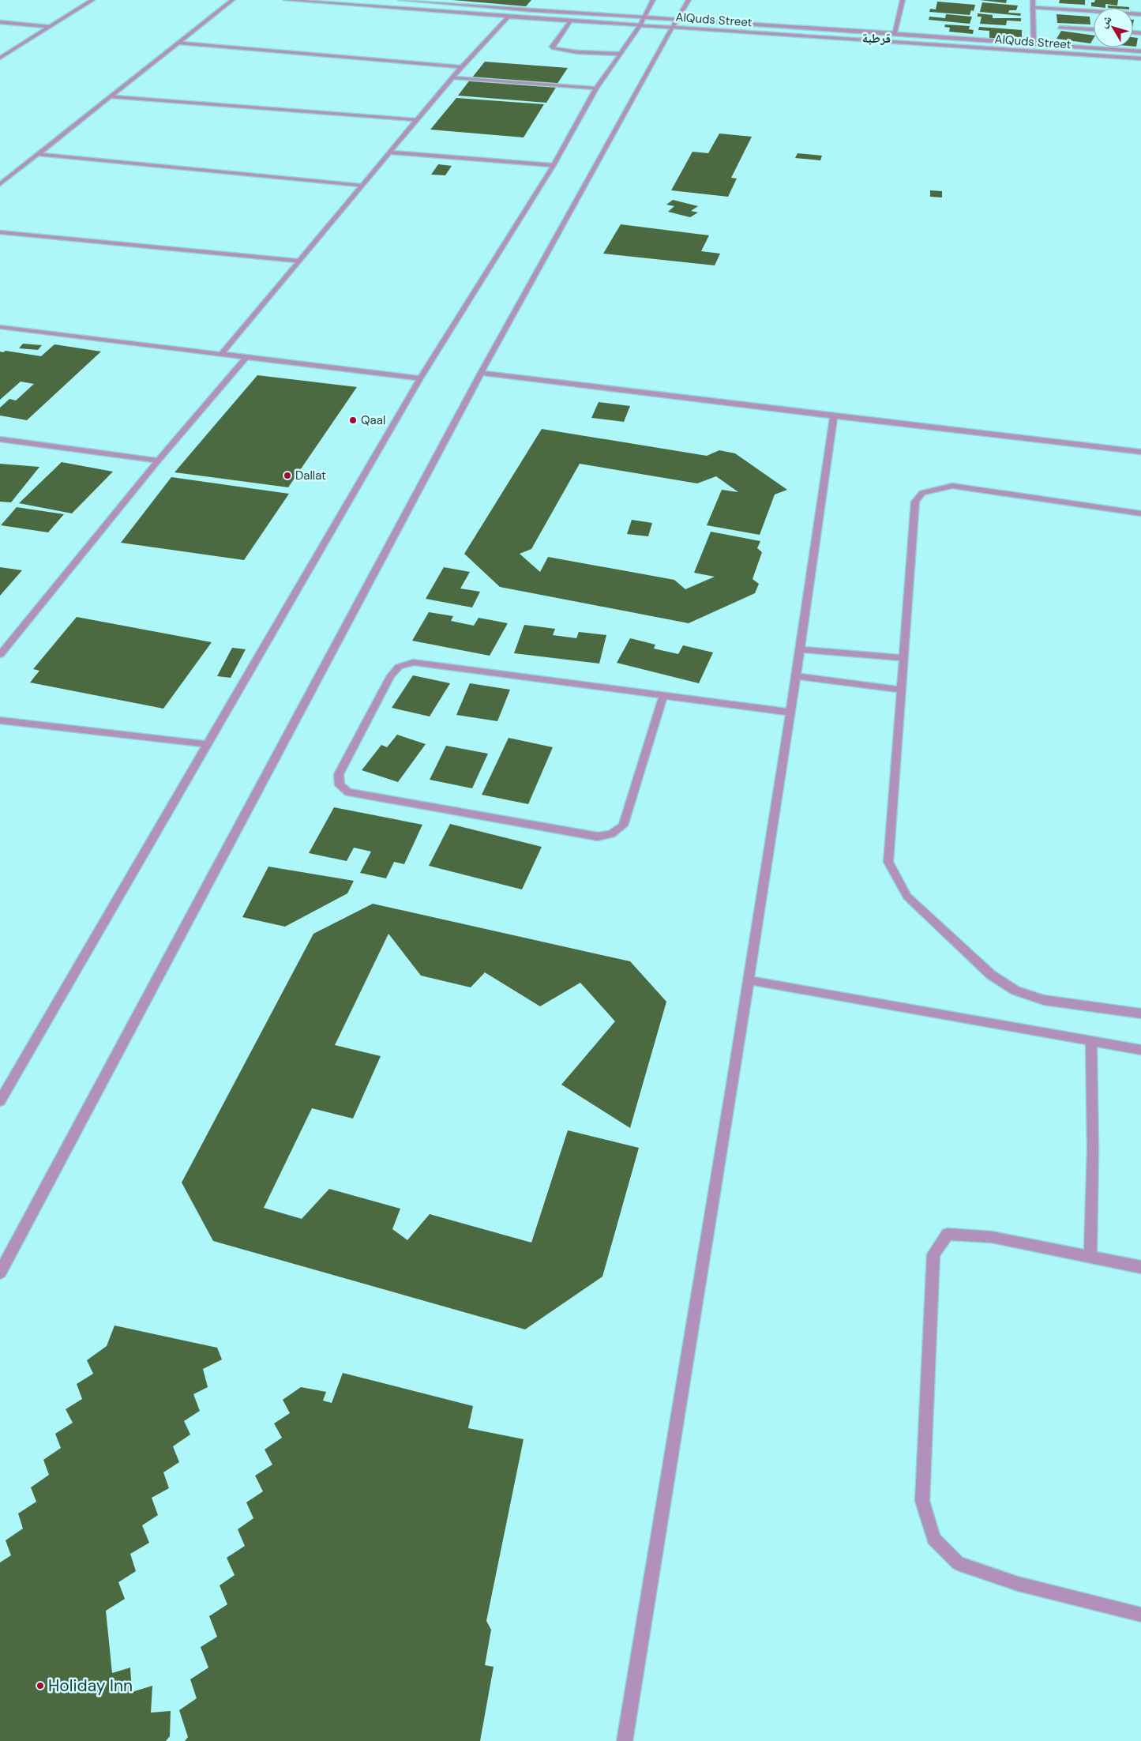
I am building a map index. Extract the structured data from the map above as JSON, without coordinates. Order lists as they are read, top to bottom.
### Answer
{
  "streets": {
    "street": ["AlQuds Street"]
  },
  "districts": ["قرطبة"],
  "places": ["Qaal", "Dallat", "Holiday Inn"],
  "north": "top left"
}
